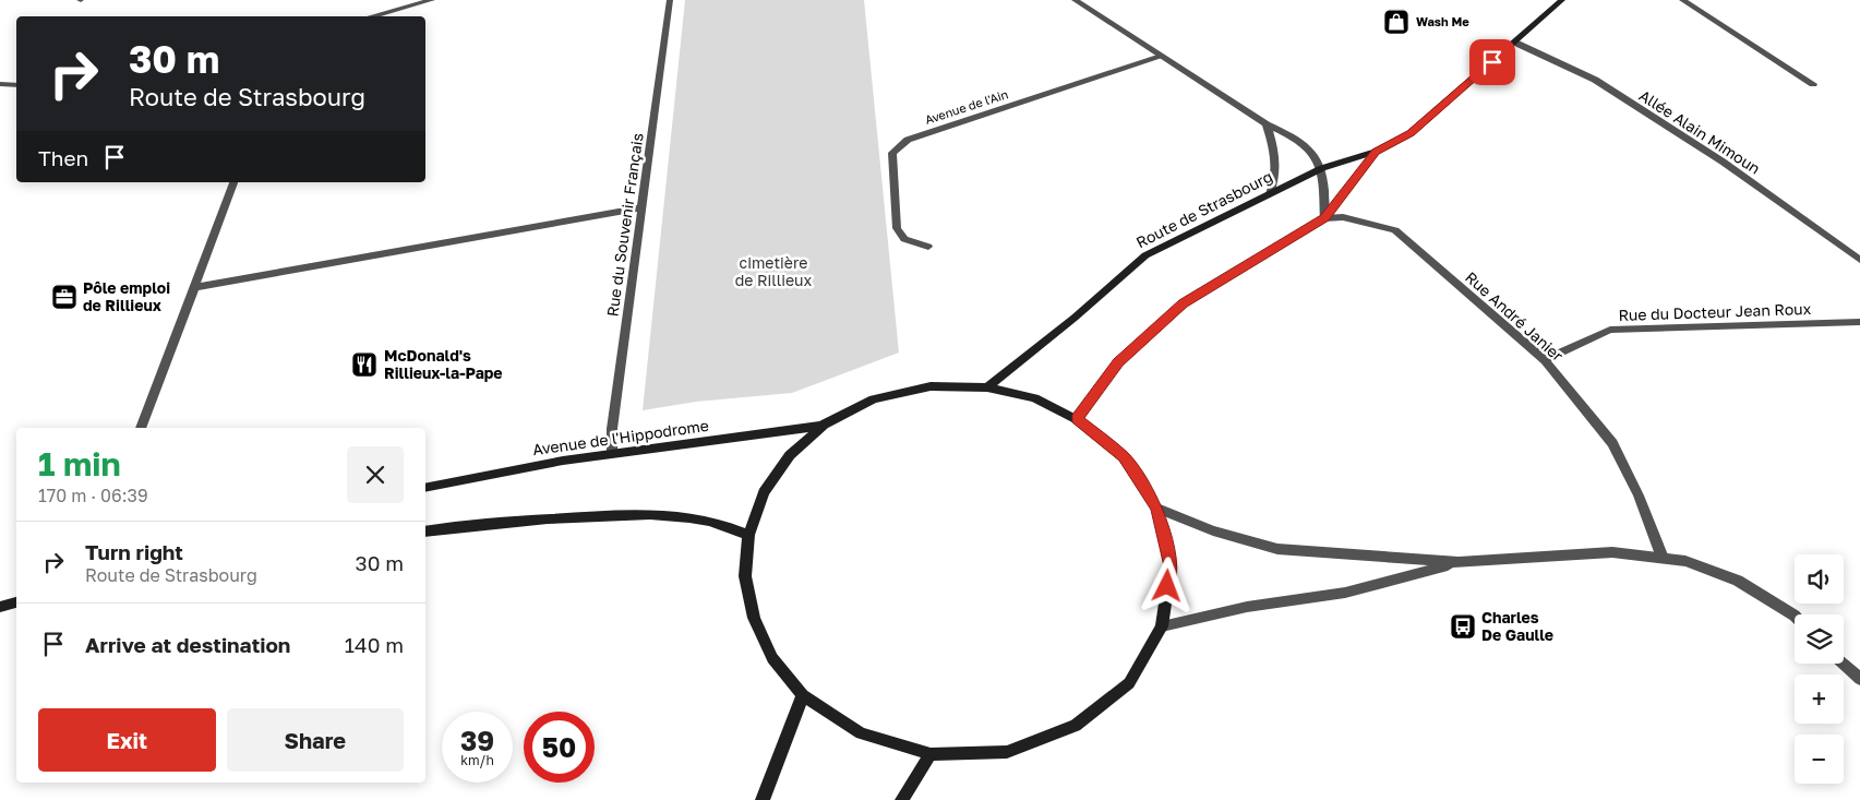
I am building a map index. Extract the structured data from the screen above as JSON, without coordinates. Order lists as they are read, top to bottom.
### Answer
{
  "streets": {
    "main road": ["Route de Strasbourg", "Avenue de l'Hippodrome"],
    "street": [
      "Avenue de l'Ain",
      "Allée Alain Mimoun",
      "Rue du Souvenir Français",
      "Rue du Docteur Jean Roux",
      "Rue André Janier"
    ]
  },
  "crossings": [
    ["Allée Alain Mimoun", "Route de Strasbourg"],
    ["Route de Strasbourg", "Rue André Janier"],
    ["Rue du Souvenir Français", "Avenue de l'Hippodrome"],
    ["Rue du Docteur Jean Roux", "Rue André Janier"]
  ],
  "parks": ["cimetière de Rillieux"],
  "places": {
    "shop": ["Wash Me"],
    "office": ["Pôle emploi de Rillieux"],
    "restaurant": ["McDonald's Rillieux-la-Pape"],
    "bus stop": ["Charles De Gaulle"]
  },
  "page": {
    "turn": ["30 m", "Route de Strasbourg"],
    "then": "Then",
    "heading": ["1 min", "170 m · 06:39"],
    "list": [
      {
        "name": "Turn right",
        "note": "Route de Strasbourg",
        "value": "30 m"
      },
      {
        "name": "Arrive at destination",
        "value": "140 m"
      }
    ],
    "map_buttons": ["+", "−"],
    "buttons": ["Exit", "Share"],
    "speed": "39 km/h",
    "limit": "50"
  }
}
